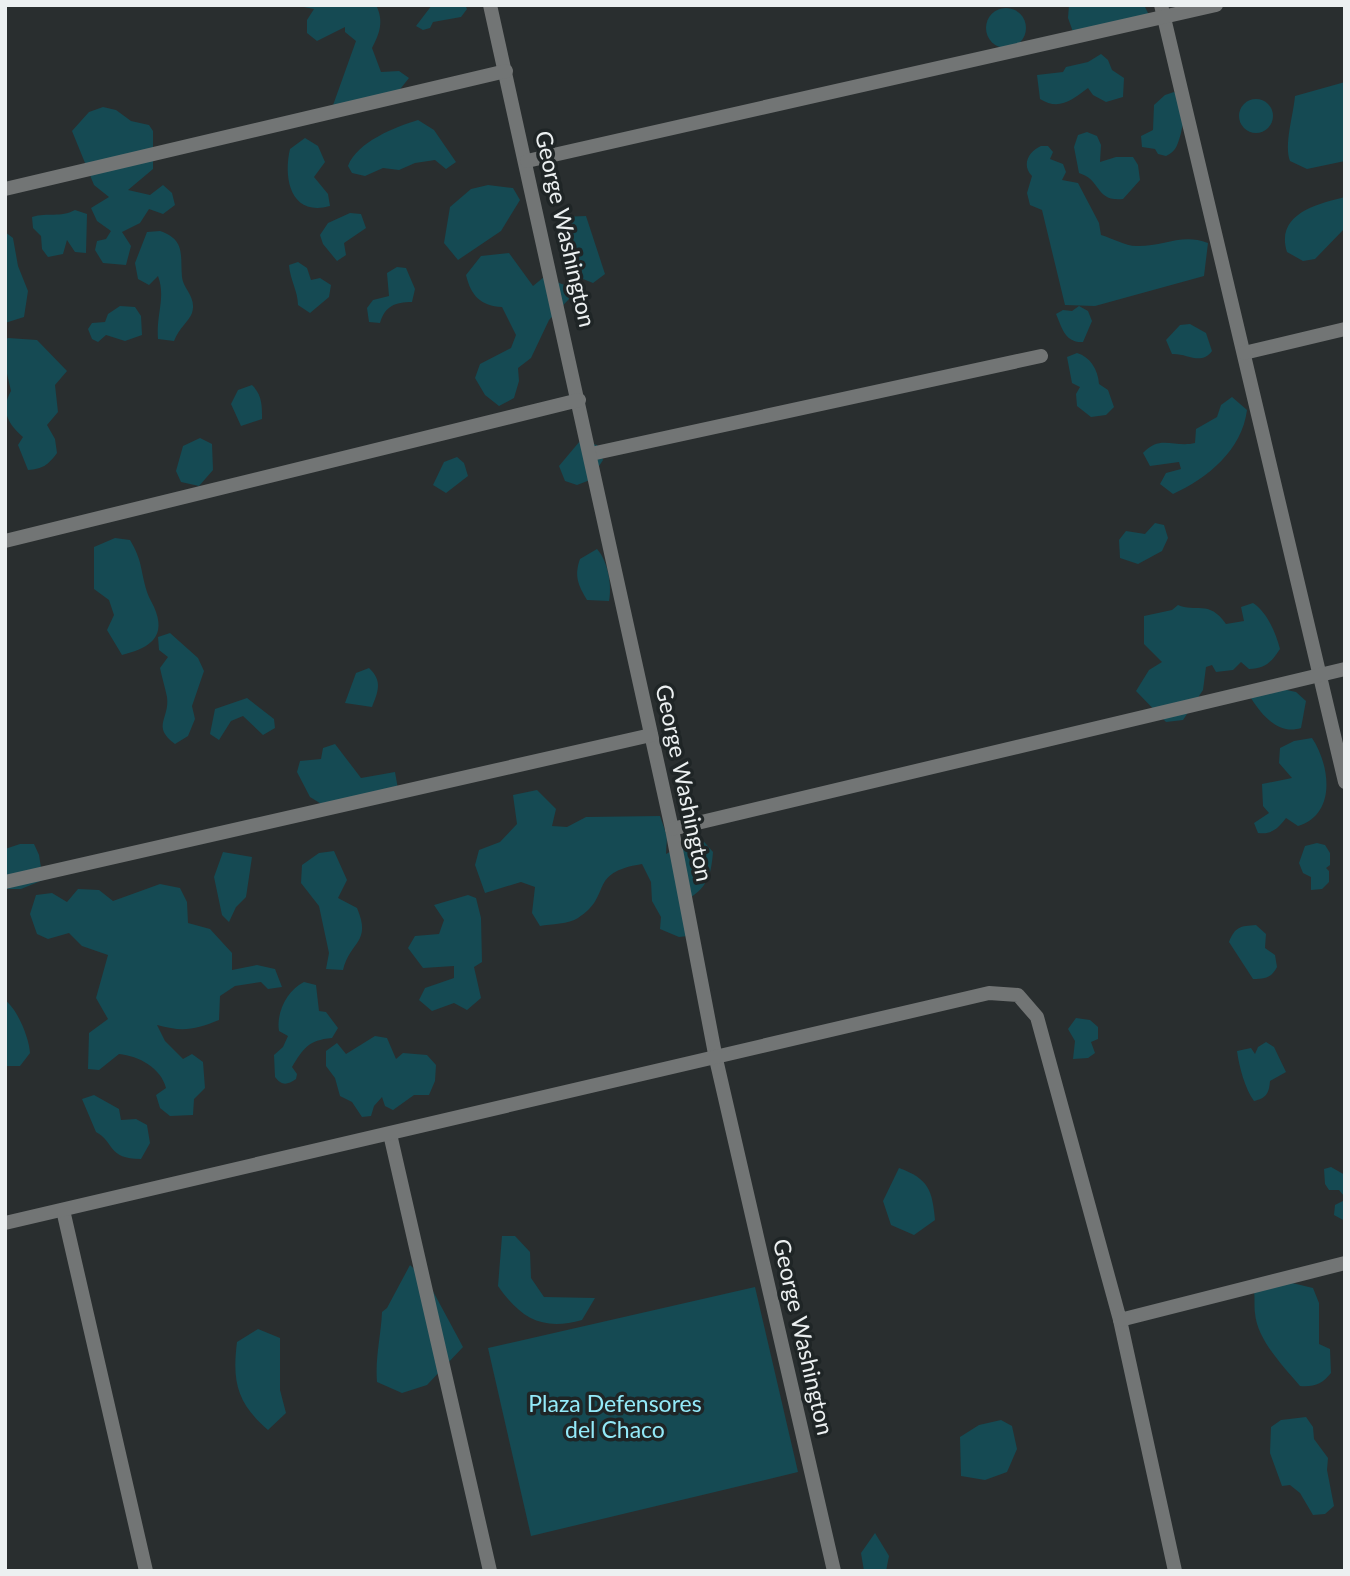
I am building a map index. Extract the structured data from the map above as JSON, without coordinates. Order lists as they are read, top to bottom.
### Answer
{
  "streets": {
    "street": ["George Washington"]
  },
  "parks": ["Plaza Defensores del Chaco"]
}
